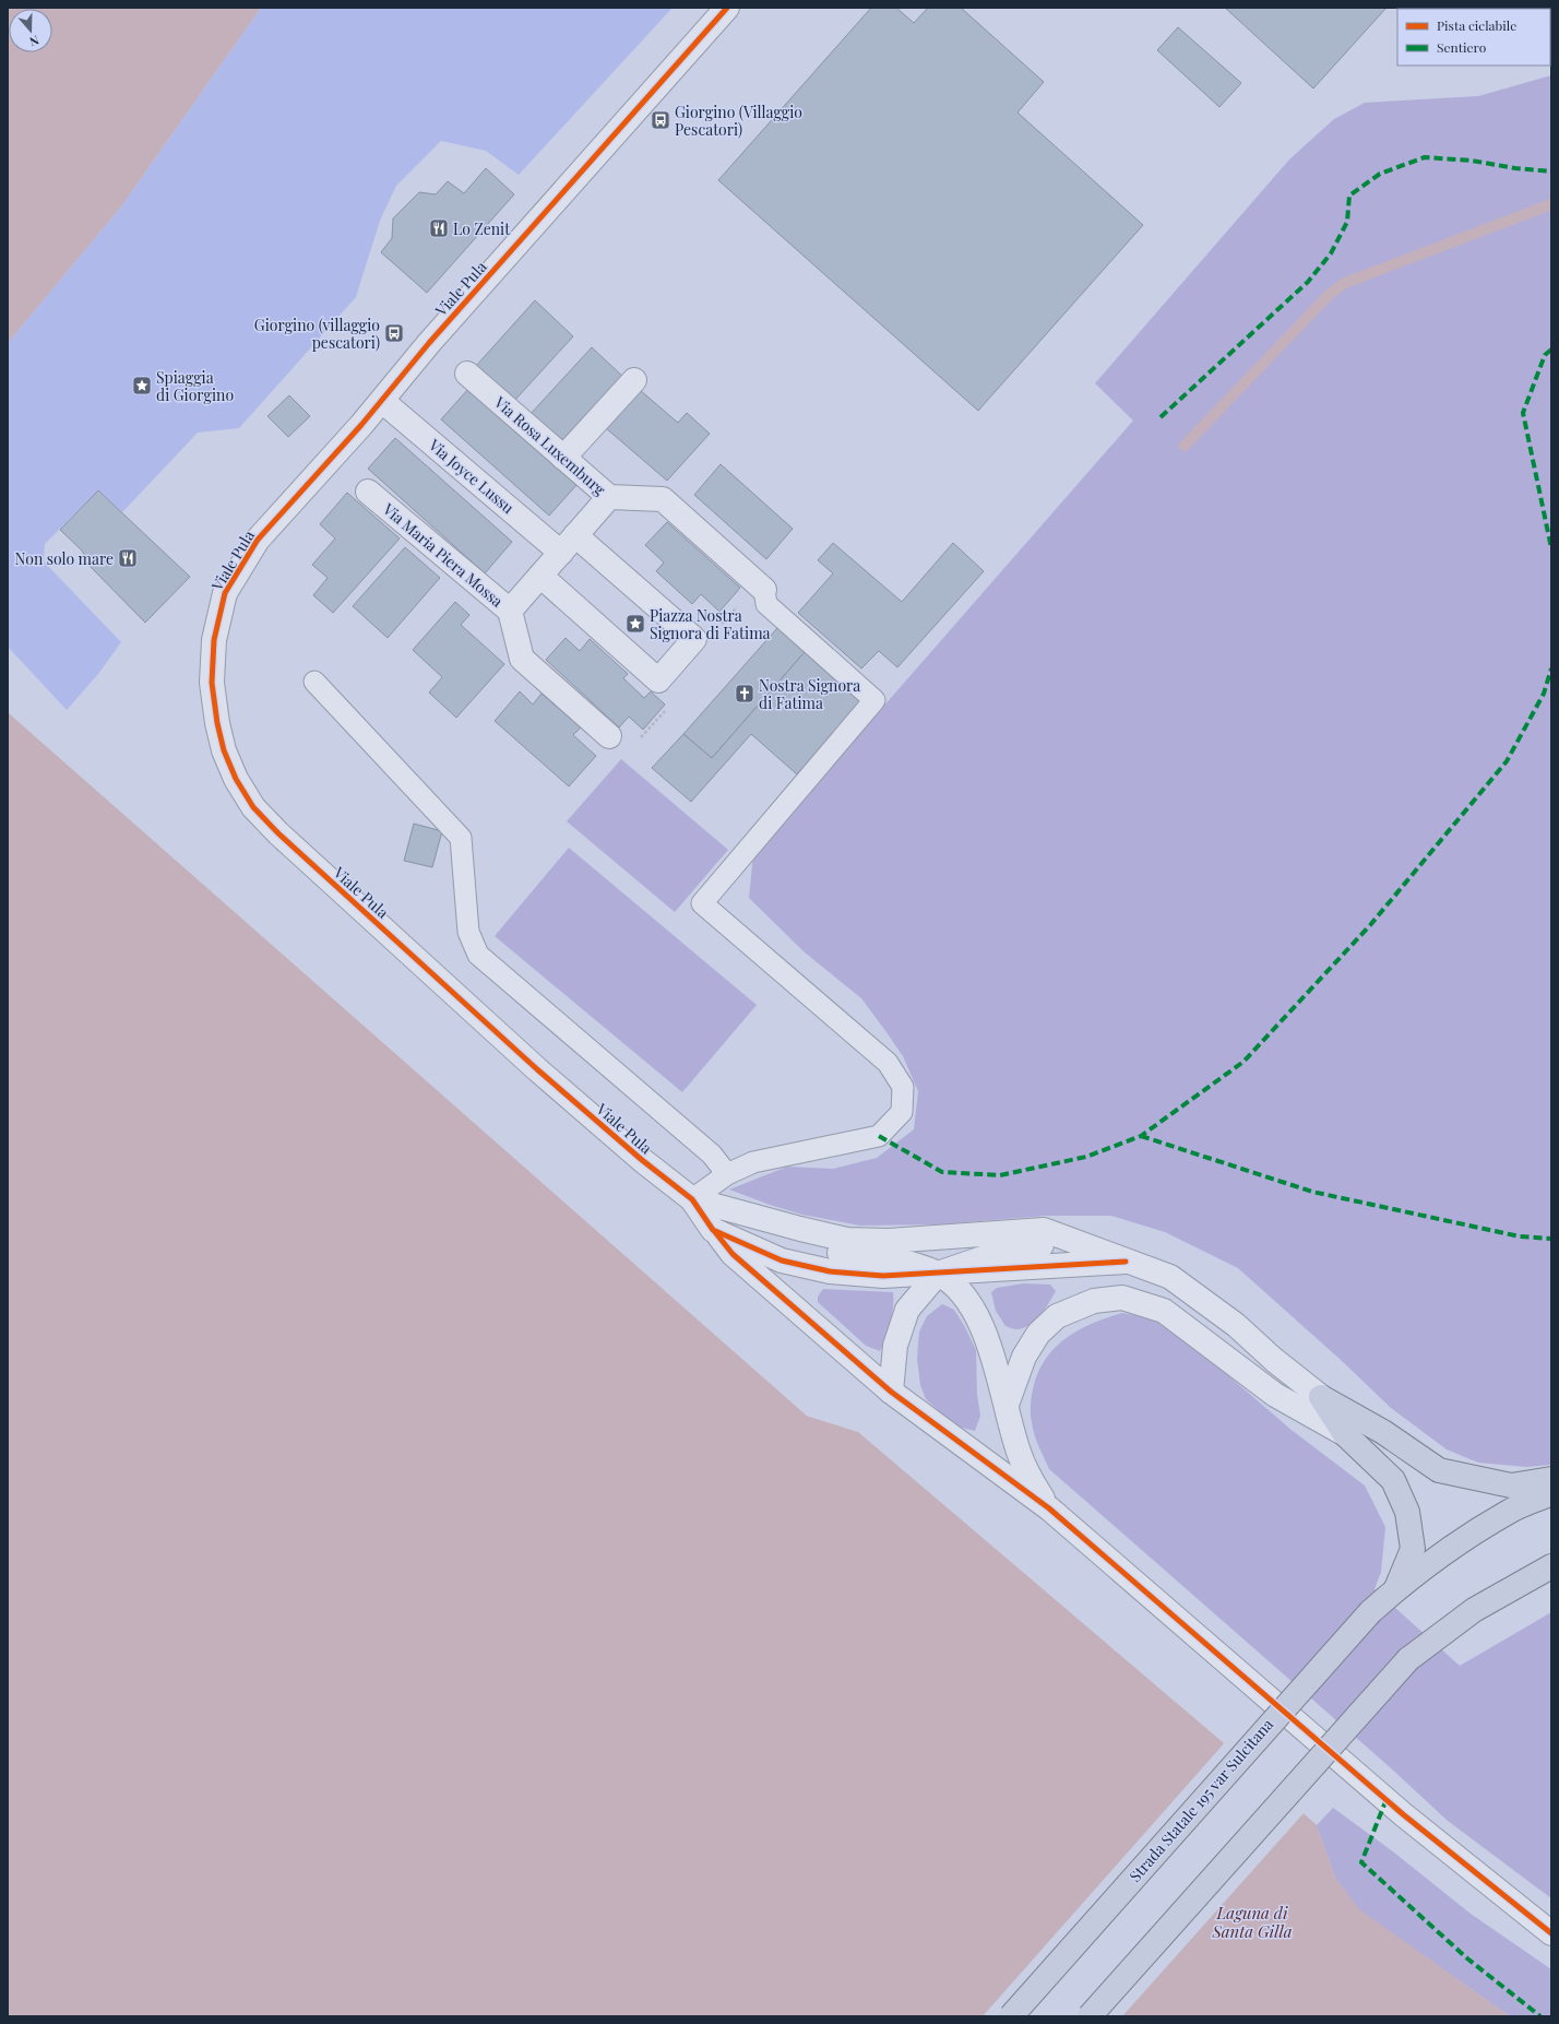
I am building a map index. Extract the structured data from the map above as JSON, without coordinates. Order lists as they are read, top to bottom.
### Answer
{
  "streets": {
    "highway": ["Strada Statale 195 var Sulcitana"],
    "street": [
      "Viale Pula",
      "Via Rosa Luxemburg",
      "Via Joyce Lussu",
      "Via Maria Piera Mossa"
    ]
  },
  "crossings": [
    ["Viale Pula", "Via Joyce Lussu"]
  ],
  "water": ["Laguna di Santa Gilla"],
  "places": {
    "bus stop": ["Giorgino (Villaggio Pescatori)", "Giorgino (villaggio pescatori)"],
    "restaurant": ["Lo Zenit", "Non solo mare"],
    "place": ["Spiaggia di Giorgino", "Piazza Nostra Signora di Fatima"],
    "church": ["Nostra Signora di Fatima"]
  },
  "legend": ["Pista ciclabile", "Sentiero"],
  "north": "bottom"
}
